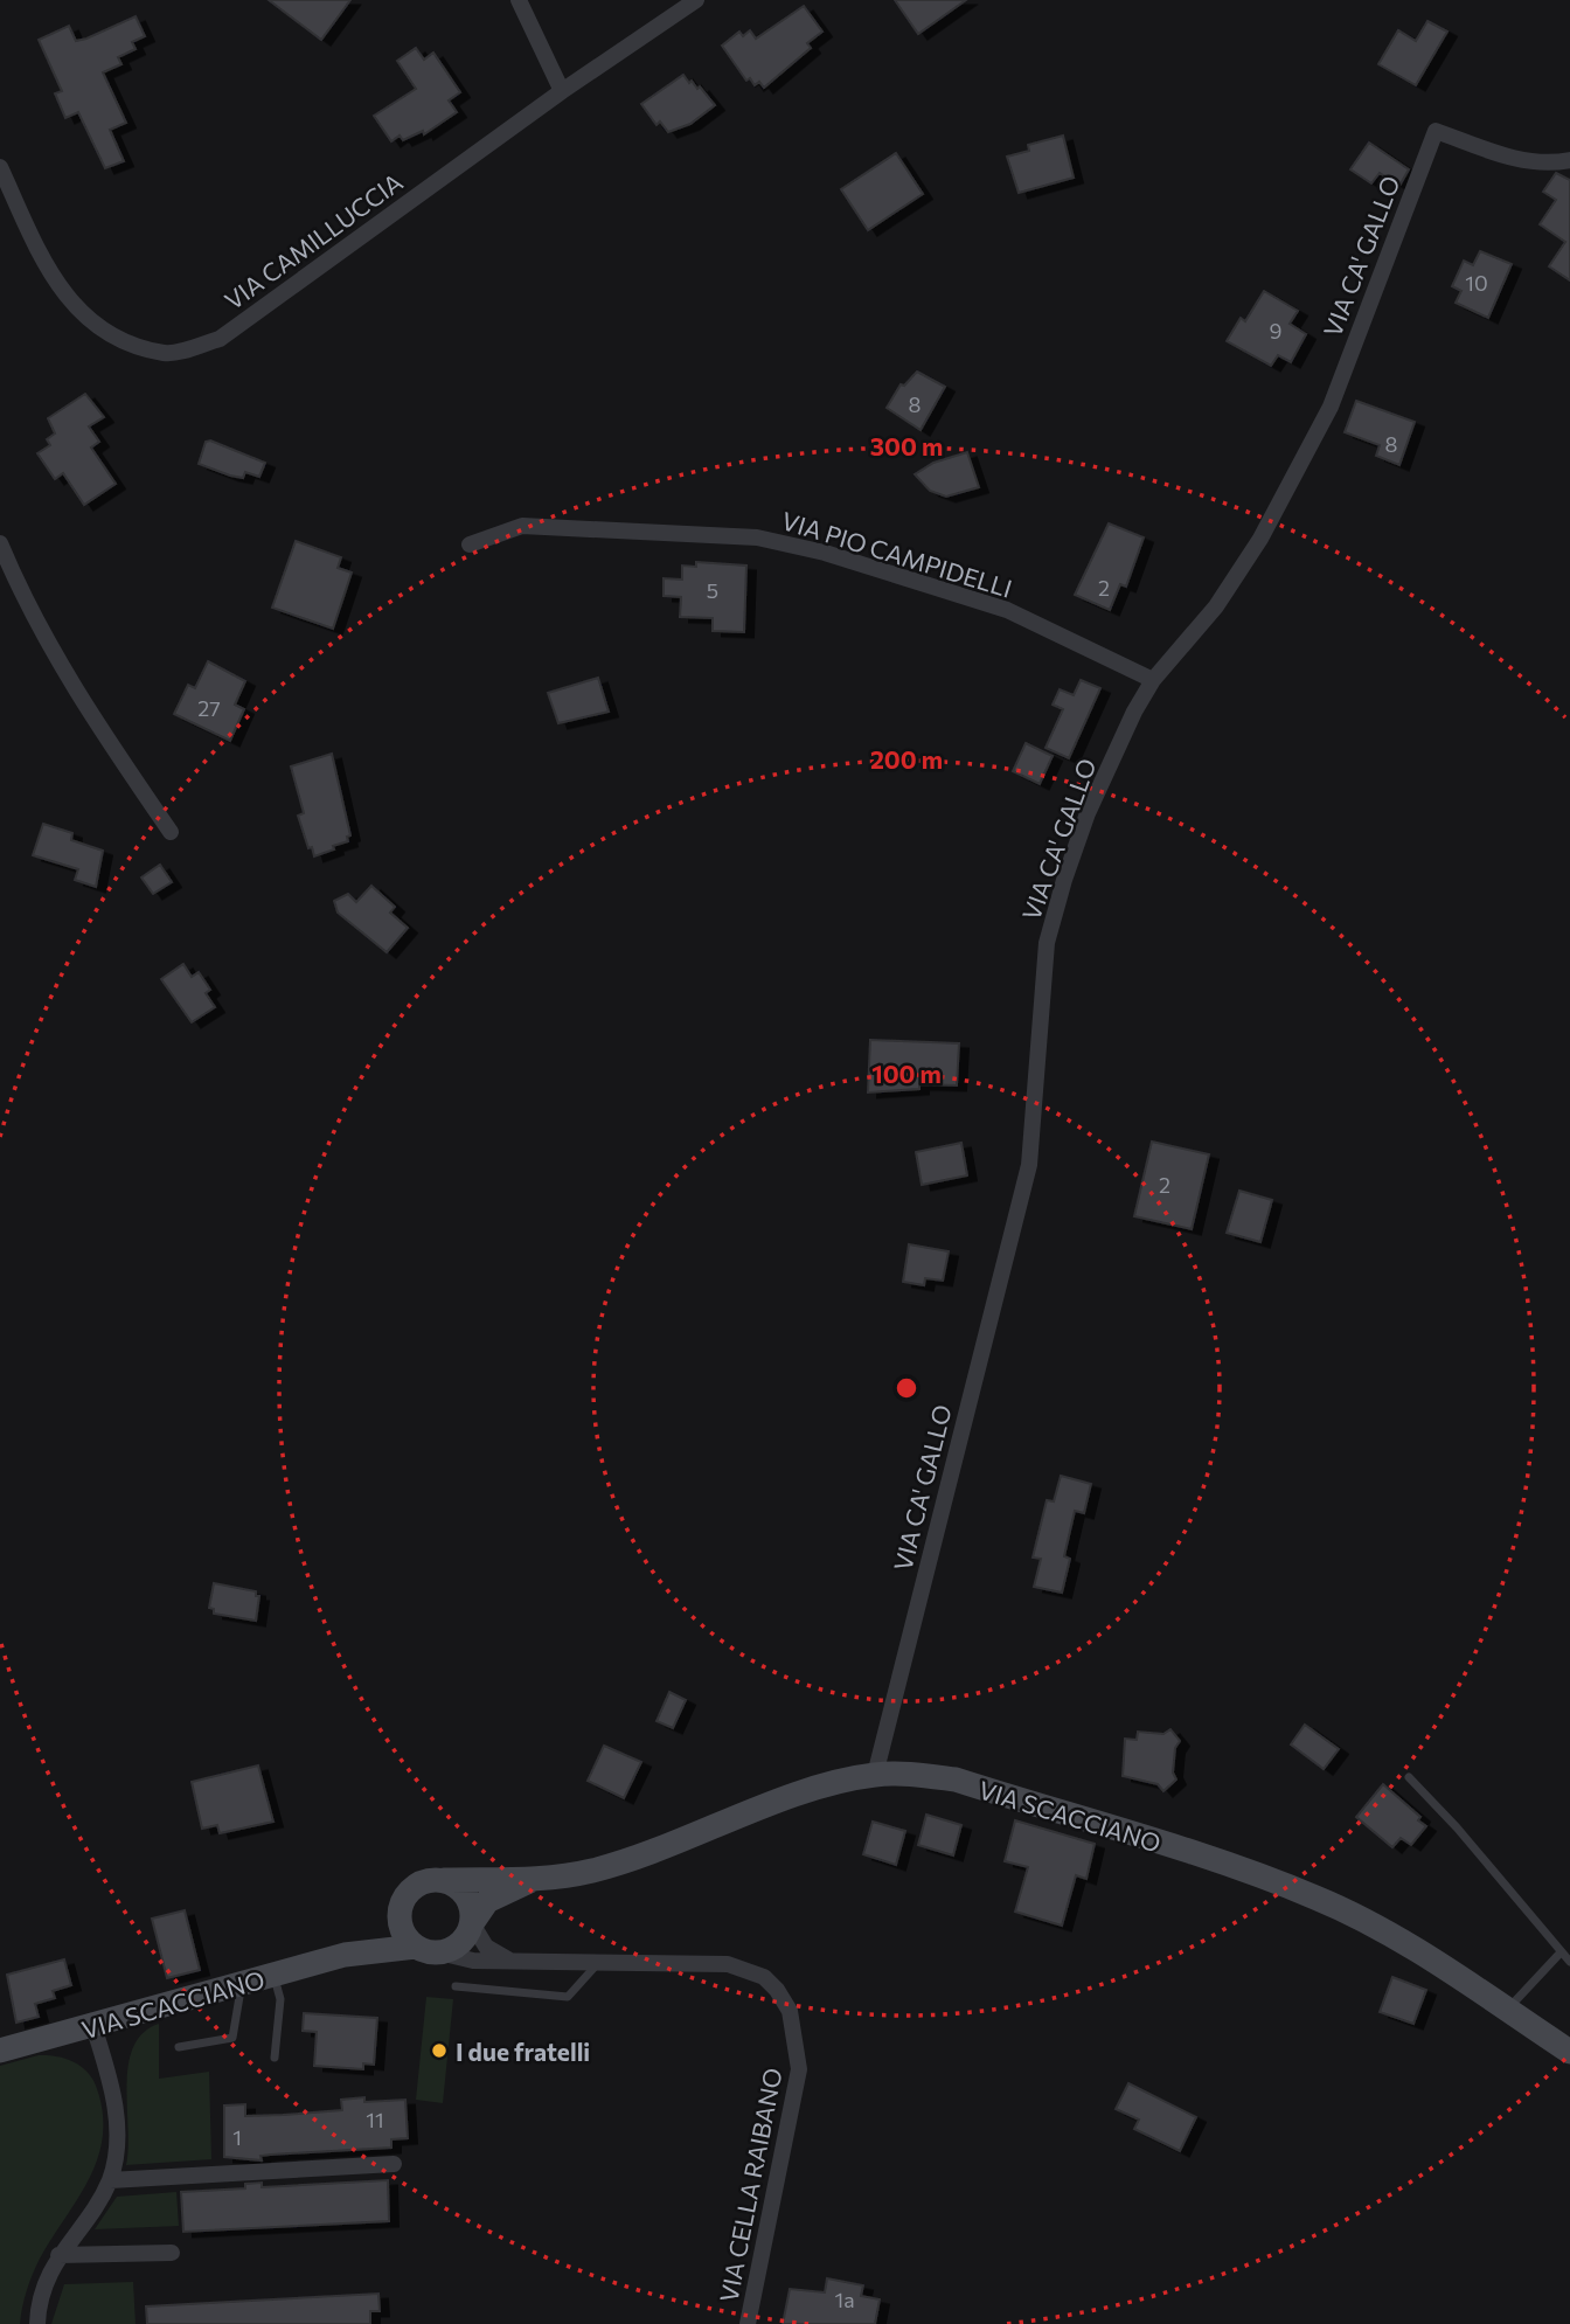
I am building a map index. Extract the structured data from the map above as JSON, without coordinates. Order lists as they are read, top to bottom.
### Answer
{
  "streets": {
    "street": [
      "VIA CAMILLUCCIA",
      "VIA CA' GALLO",
      "VIA PIO CAMPIDELLI",
      "VIA SCACCIANO",
      "VIA CELLA RAIBANO"
    ]
  },
  "crossings": [
    ["VIA CA' GALLO", "VIA PIO CAMPIDELLI"],
    ["VIA CA' GALLO", "VIA SCACCIANO"],
    ["VIA SCACCIANO", "VIA CELLA RAIBANO"]
  ],
  "places": ["I due fratelli"],
  "house_numbers": [
    "10",
    "9",
    "8",
    "8",
    "2",
    "5",
    "27",
    "2",
    "11",
    "1",
    "1a"
  ],
  "rings": ["300 m", "200 m", "100 m"]
}
